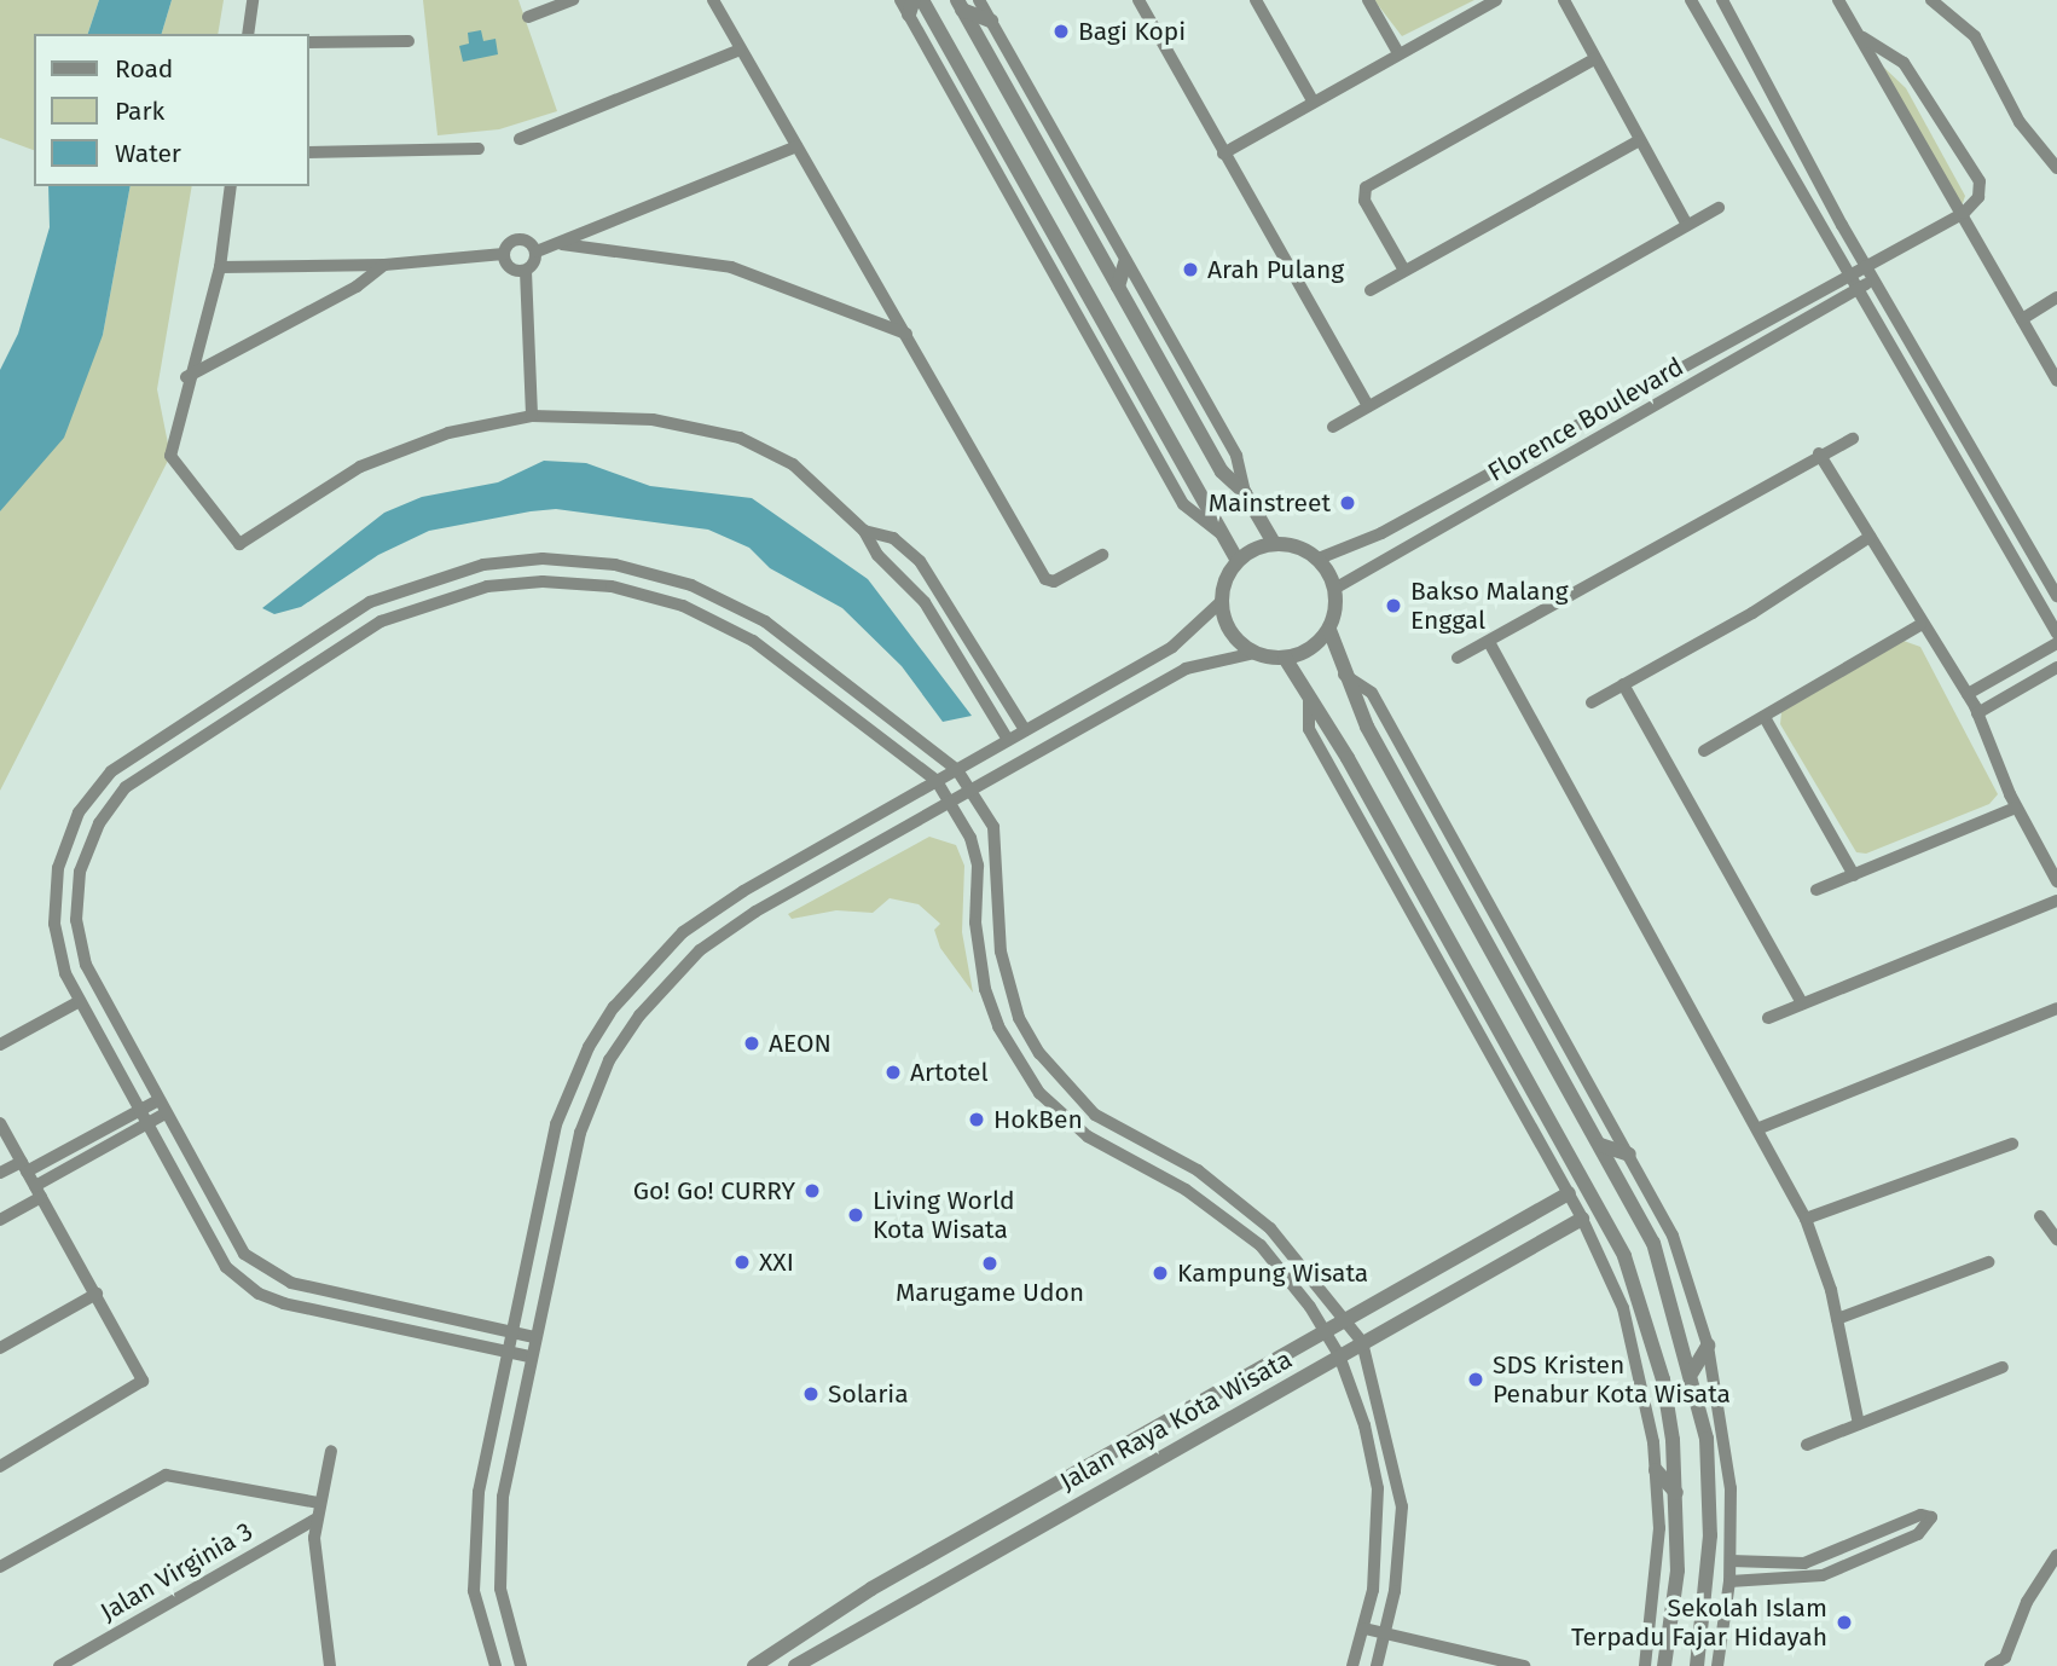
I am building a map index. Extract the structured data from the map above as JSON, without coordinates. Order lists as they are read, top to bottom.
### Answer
{
  "streets": {
    "street": ["Florence Boulevard", "Jalan Raya Kota Wisata", "Jalan Virginia 3"]
  },
  "places": [
    "Bagi Kopi",
    "Arah Pulang",
    "Mainstreet",
    "Bakso Malang Enggal",
    "AEON",
    "Artotel",
    "HokBen",
    "Go! Go! CURRY",
    "Living World Kota Wisata",
    "XXI",
    "Marugame Udon",
    "Kampung Wisata",
    "SDS Kristen Penabur Kota Wisata",
    "Solaria",
    "Sekolah Islam Terpadu Fajar Hidayah"
  ],
  "legend": ["Road", "Park", "Water"]
}
